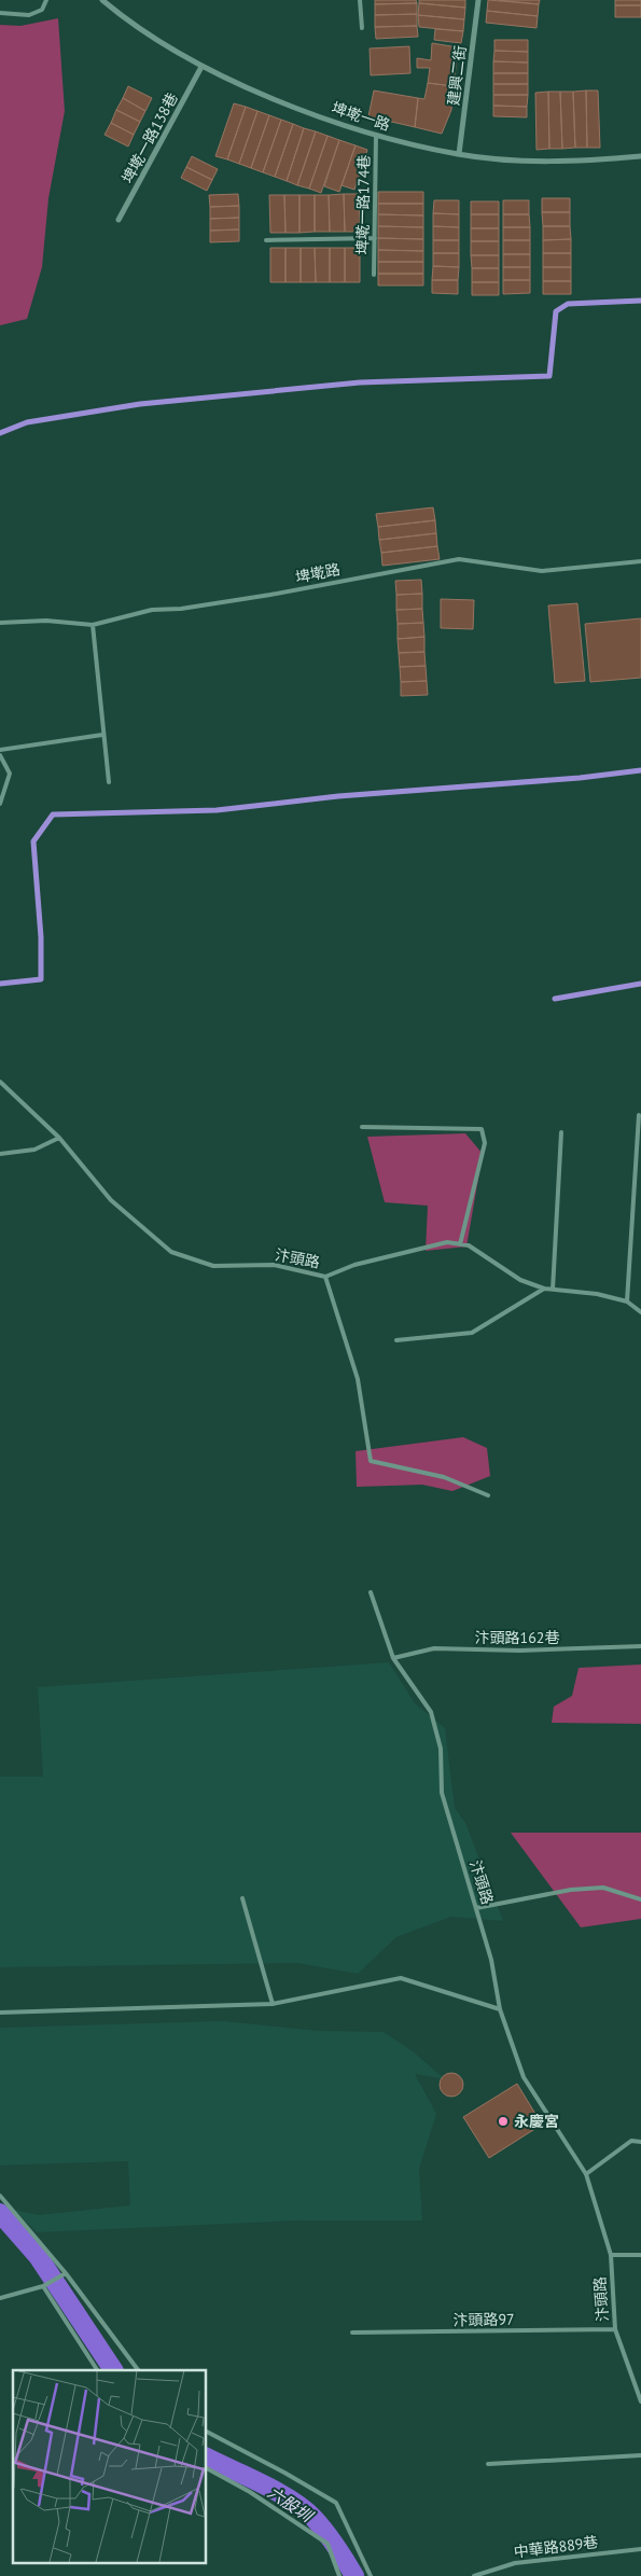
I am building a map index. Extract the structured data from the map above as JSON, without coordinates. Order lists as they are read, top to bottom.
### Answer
{
  "streets": {
    "street": ["建興二街", "埤墘一路", "埤墘一路138巷"],
    "lane": [
      "埤墘一路174巷",
      "埤墘路",
      "汴頭路",
      "汴頭路162巷",
      "汴頭路97",
      "中華路889巷"
    ]
  },
  "crossings": [
    ["建興二街", "埤墘一路"],
    ["埤墘一路", "埤墘一路138巷"],
    ["埤墘一路", "埤墘一路174巷"],
    ["汴頭路", "汴頭路162巷"],
    ["汴頭路", "汴頭路97"]
  ],
  "water": ["六股圳"],
  "places": ["永慶宮"]
}
